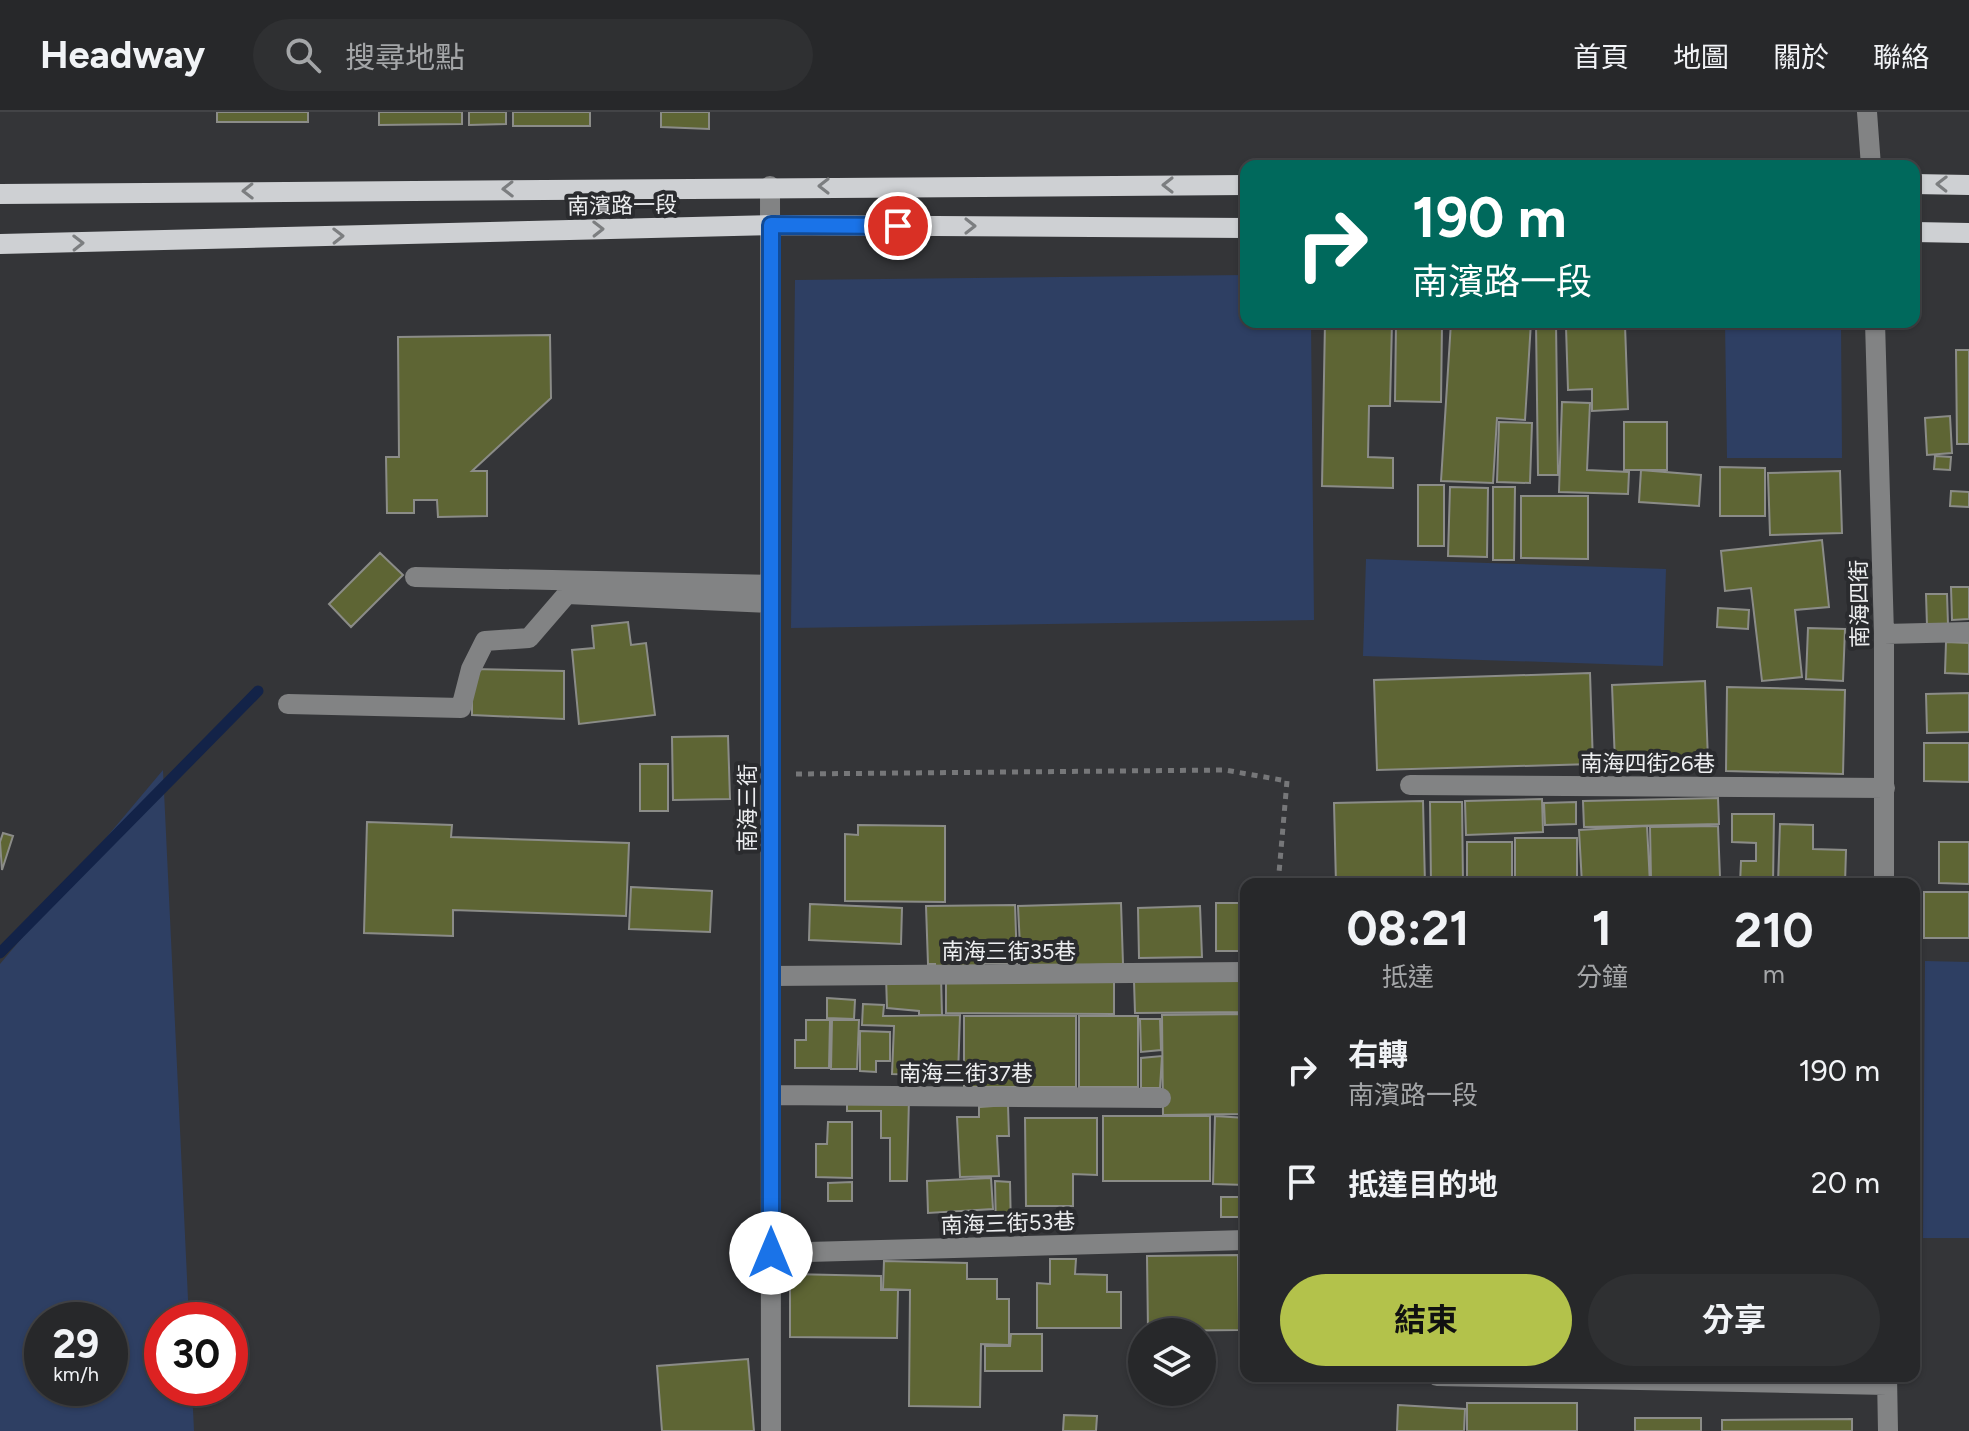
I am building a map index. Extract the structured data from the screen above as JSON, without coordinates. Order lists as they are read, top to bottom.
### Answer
{
  "streets": {
    "main road": ["南濱路一段"],
    "street": [
      "南海四街",
      "南海四街26巷",
      "南海三街",
      "南海三街35巷",
      "南海三街37巷",
      "南海三街53巷"
    ]
  },
  "crossings": [
    ["南濱路一段", "南海三街"],
    ["南海四街", "南海四街26巷"],
    ["南海三街", "南海三街35巷"],
    ["南海三街", "南海三街37巷"],
    ["南海三街", "南海三街53巷"]
  ],
  "page": {
    "header": "Headway",
    "search": "搜尋地點",
    "nav": [
      "首頁",
      "地圖",
      "關於",
      "聯絡"
    ],
    "turn": ["190 m", "南濱路一段"],
    "eta": [
      "08:21",
      "抵達",
      "1",
      "分鐘",
      "210",
      "m"
    ],
    "list": [
      {
        "name": "右轉",
        "note": "南濱路一段",
        "value": "190 m"
      },
      {
        "name": "抵達目的地",
        "value": "20 m"
      }
    ],
    "buttons": ["結束", "分享"],
    "speed": "29 km/h",
    "limit": "30"
  }
}
